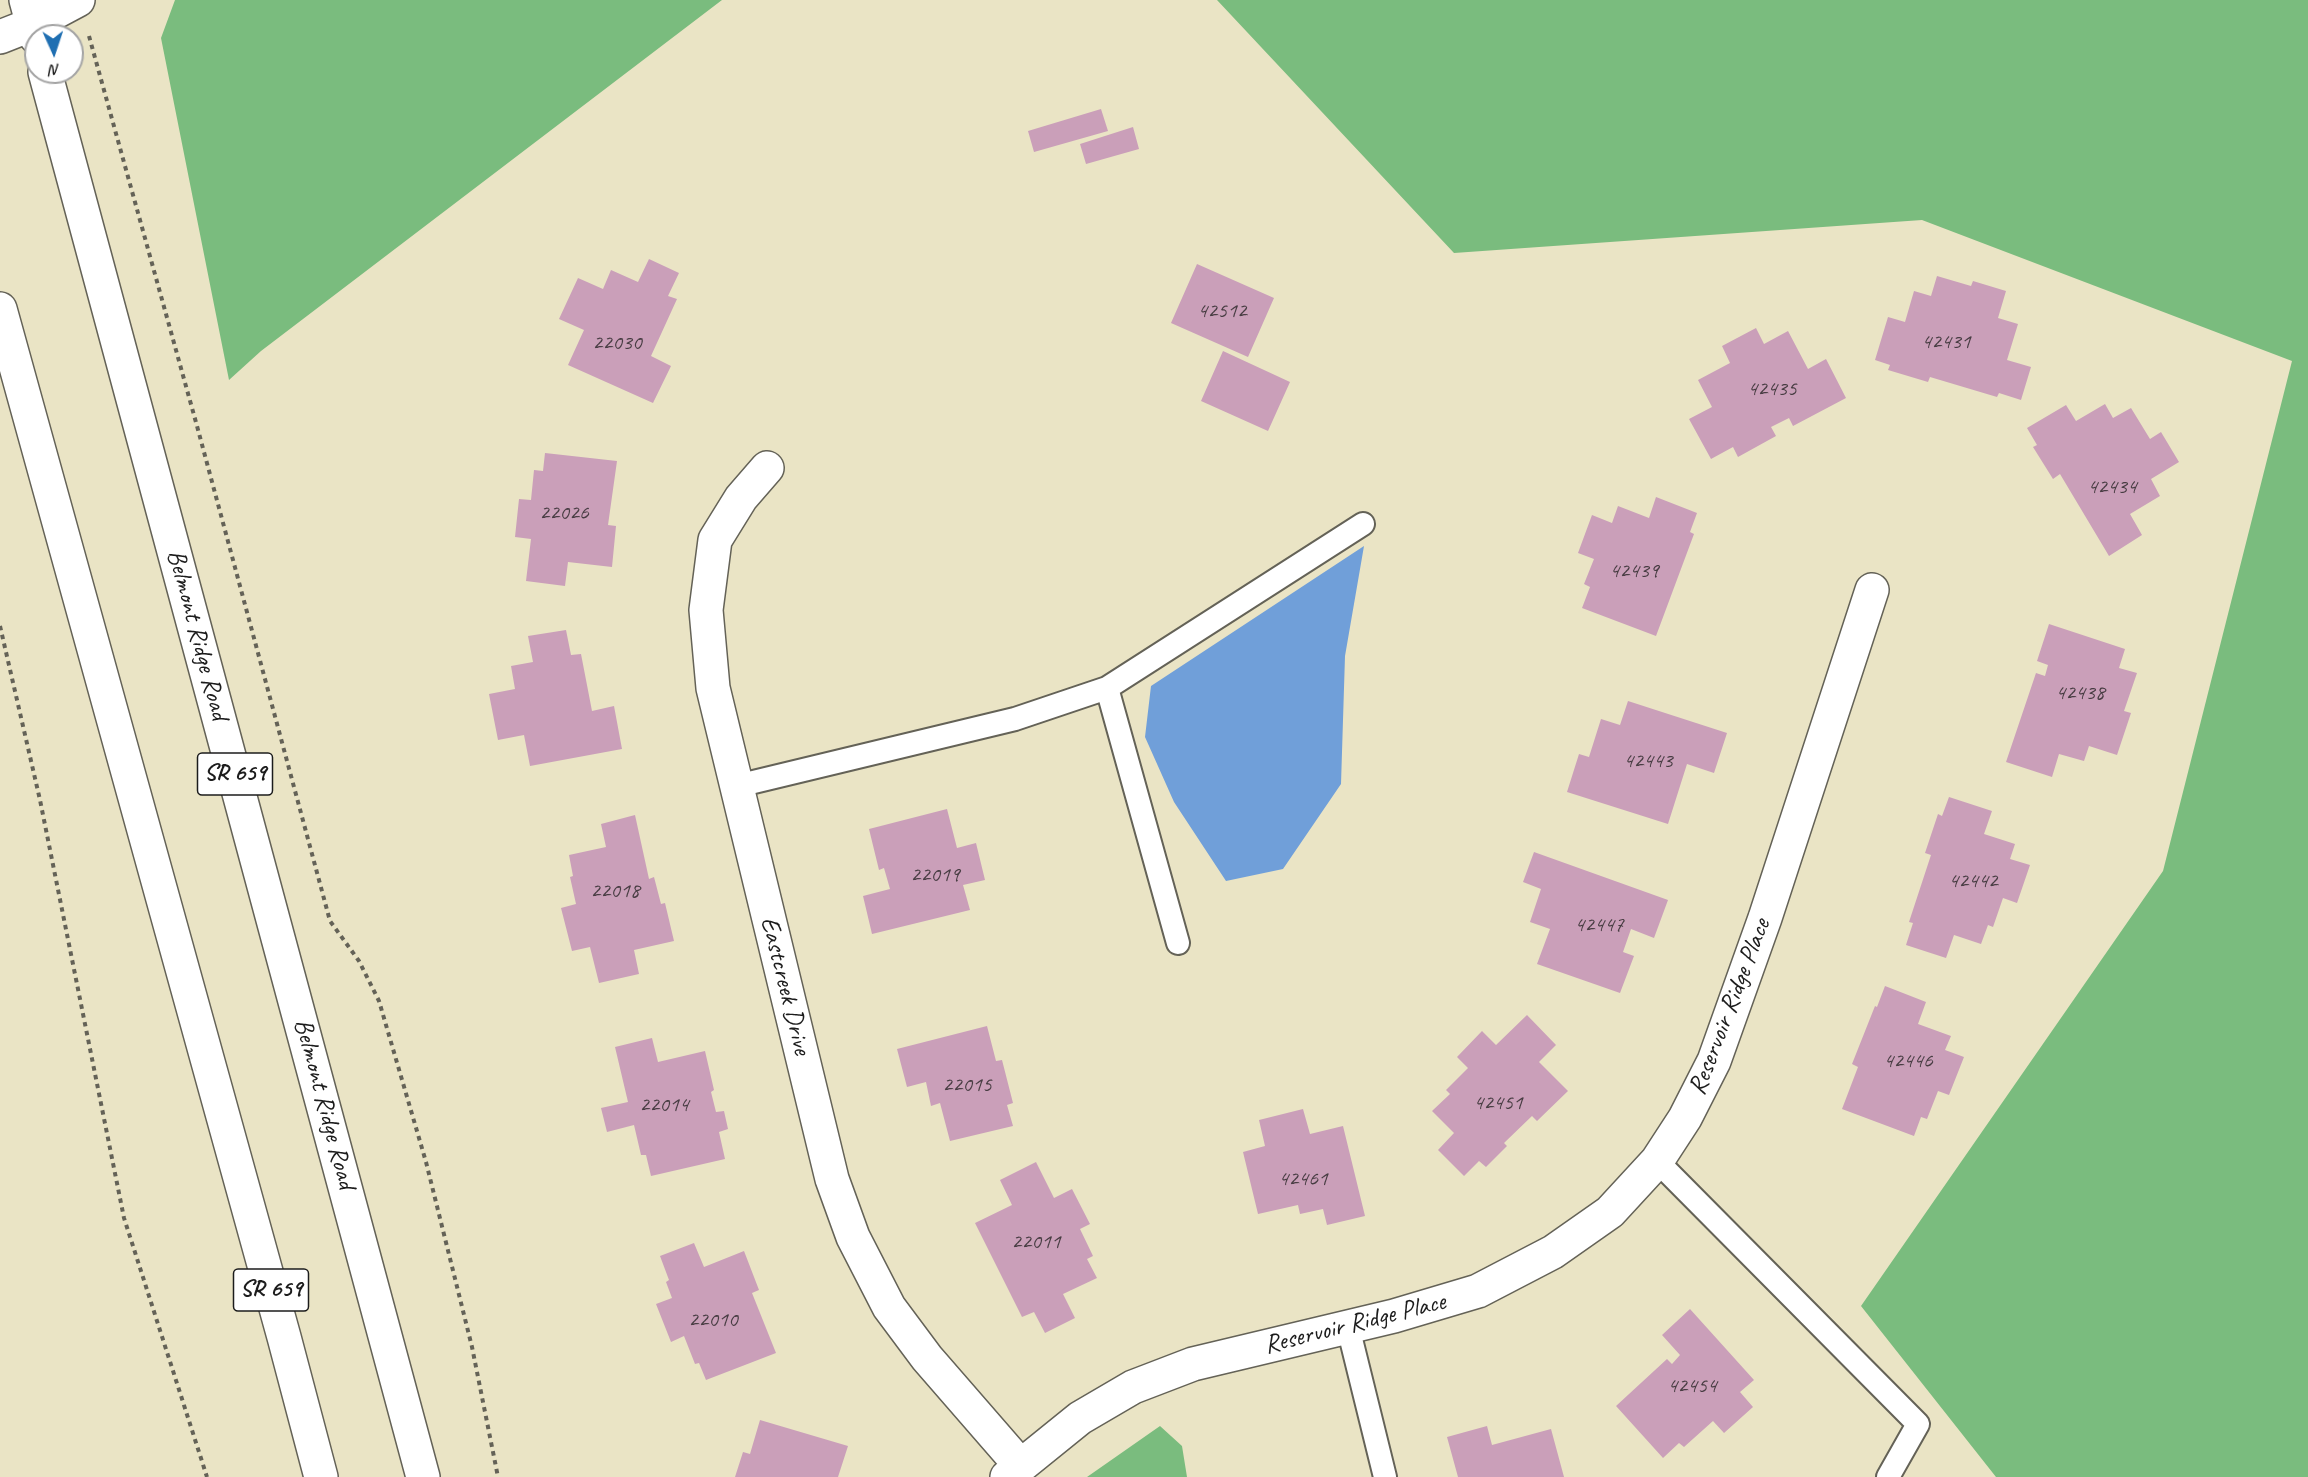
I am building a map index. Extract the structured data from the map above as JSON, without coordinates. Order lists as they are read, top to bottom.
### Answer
{
  "streets": {
    "main road": [
      "Belmont Ridge Road",
      "SR 659",
      "Eastcreek Drive",
      "Reservoir Ridge Place"
    ]
  },
  "crossings": [
    ["Eastcreek Drive", "Reservoir Ridge Place"]
  ],
  "house_numbers": [
    "42512",
    "42431",
    "22030",
    "42435",
    "42434",
    "22026",
    "42439",
    "42438",
    "42443",
    "22019",
    "42442",
    "22018",
    "42447",
    "42446",
    "22015",
    "42451",
    "22014",
    "42461",
    "22011",
    "22010",
    "42454"
  ],
  "north": "bottom"
}
